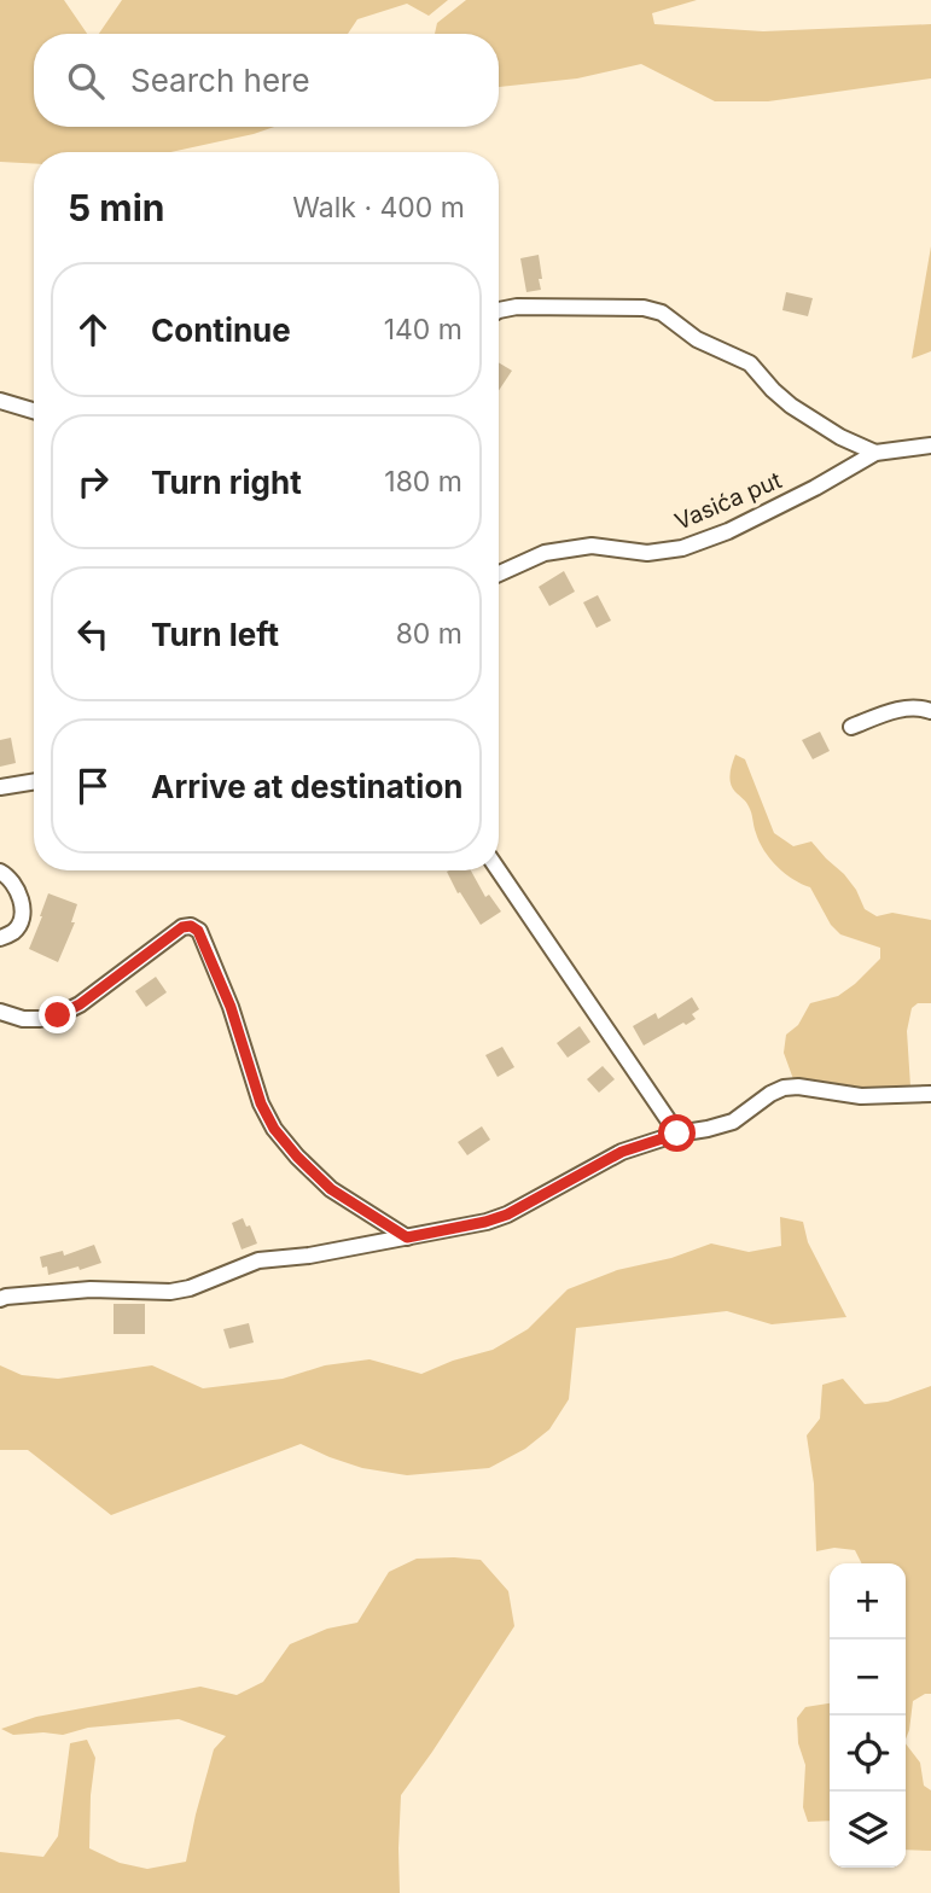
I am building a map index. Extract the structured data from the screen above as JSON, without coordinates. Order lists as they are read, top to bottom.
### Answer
{
  "streets": {
    "street": ["Vasića put"]
  },
  "page": {
    "search": "Search here",
    "heading": ["5 min", "Walk · 400 m"],
    "list": [
      ["Continue", "140 m"],
      ["Turn right", "180 m"],
      ["Turn left", "80 m"],
      "Arrive at destination"
    ],
    "map_buttons": ["+", "−"]
  }
}
